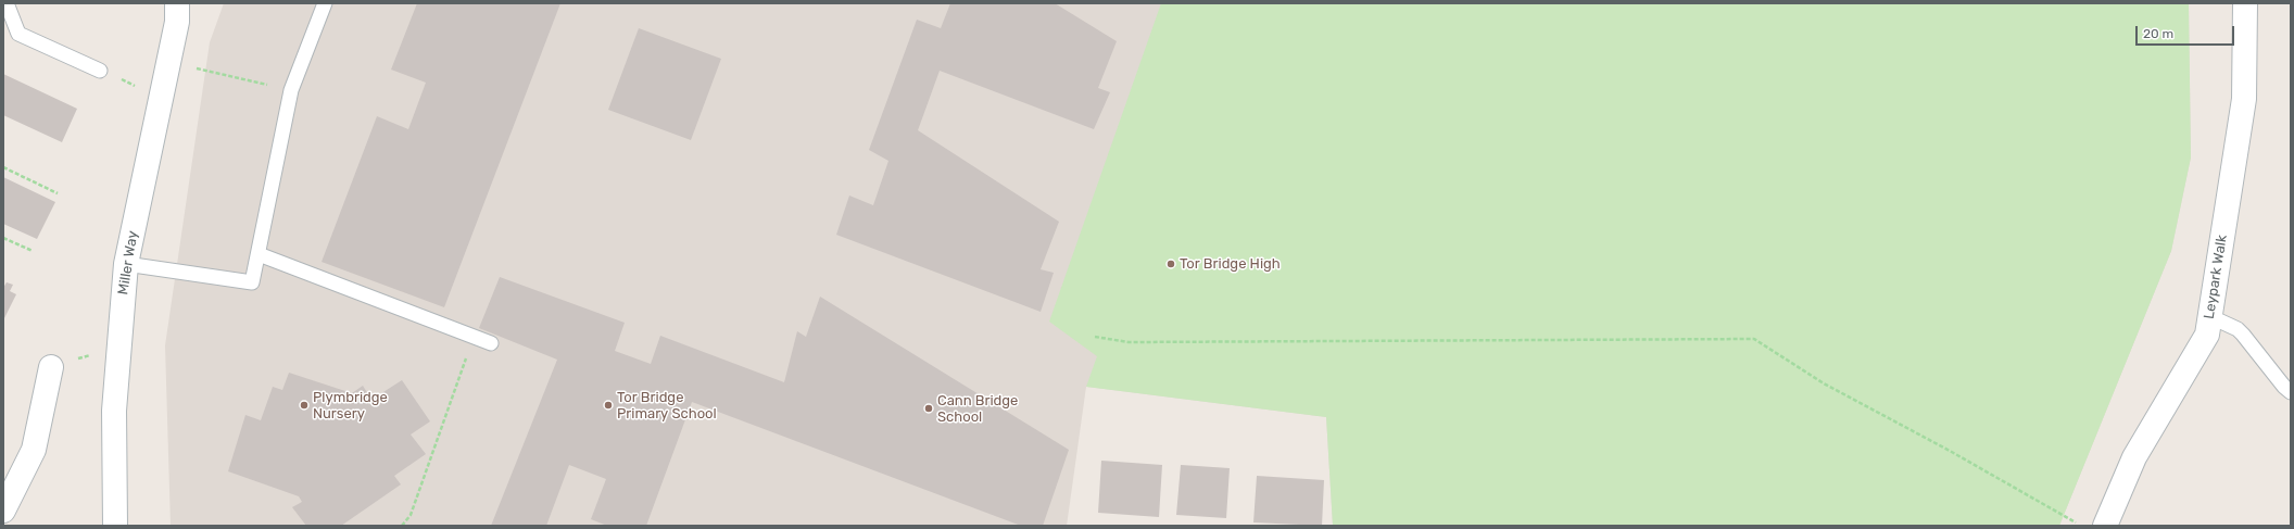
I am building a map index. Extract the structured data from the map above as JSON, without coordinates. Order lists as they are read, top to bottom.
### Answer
{
  "streets": {
    "street": ["Miller Way", "Leypark Walk"]
  },
  "places": [
    "Tor Bridge High",
    "Plymbridge Nursery",
    "Tor Bridge Primary School",
    "Cann Bridge School"
  ],
  "scale_bar": "20 m"
}
